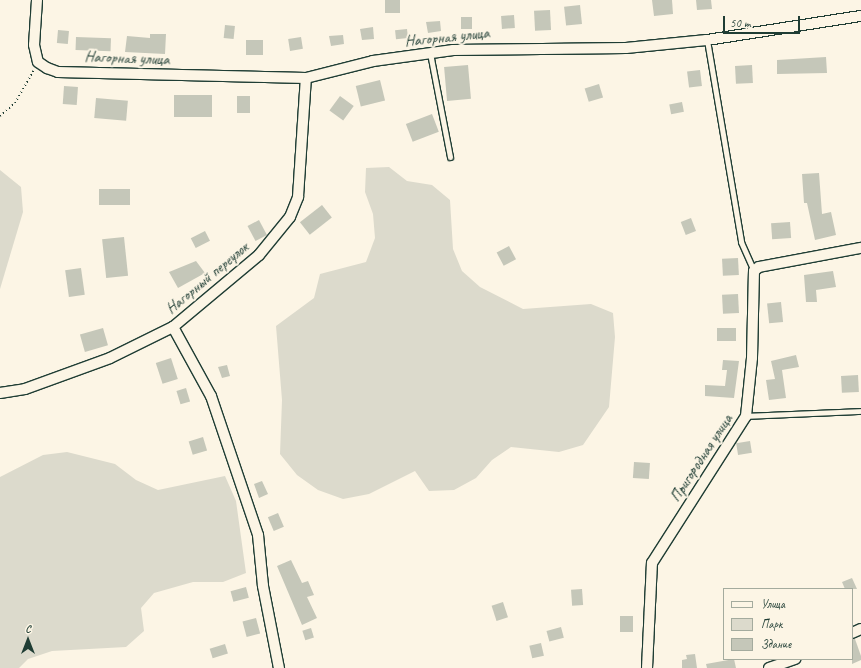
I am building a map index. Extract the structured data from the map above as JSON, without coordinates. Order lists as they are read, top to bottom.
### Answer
{
  "streets": {
    "street": ["Нагорная улица", "Нагорный переулок", "Пригородная улица"]
  },
  "crossings": [
    ["Нагорная улица", "Нагорный переулок"]
  ],
  "legend": ["Улица", "Парк", "Здание"],
  "scale_bar": "50 m",
  "north": "top"
}
